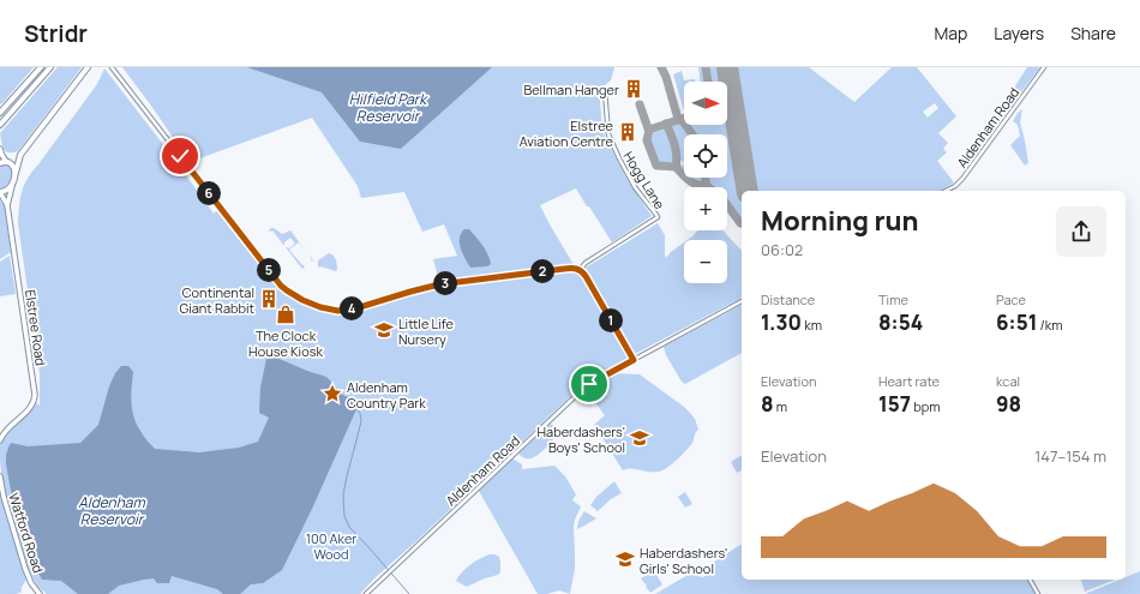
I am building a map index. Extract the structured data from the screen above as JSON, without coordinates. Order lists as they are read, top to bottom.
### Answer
{
  "streets": {
    "main road": ["Elstree Road", "Watford Road"],
    "street": ["Aldenham Road", "Hogg Lane"]
  },
  "water": ["Hilfield Park Reservoir", "Aldenham Reservoir"],
  "parks": ["100 Aker Wood"],
  "places": {
    "building": ["Bellman Hanger", "Elstree Aviation Centre", "Continental Giant Rabbit"],
    "shop": ["The Clock House Kiosk"],
    "school or university": ["Little Life Nursery", "Haberdashers' Boys' School", "Haberdashers' Girls' School"],
    "place": ["Aldenham Country Park"]
  },
  "north": "right",
  "page": {
    "header": "Stridr",
    "nav": ["Map", "Layers", "Share"],
    "map_buttons": ["+", "−"],
    "pins": [
      "6",
      "5",
      "2",
      "3",
      "4",
      "1"
    ],
    "heading": ["Morning run", "06:02"],
    "stats": [
      ["Distance", "1.30 km"],
      ["Time", "8:54"],
      ["Pace", "6:51 /km"],
      ["Elevation", "8 m"],
      ["Heart rate", "157 bpm"],
      ["kcal", "98"]
    ],
    "chart": ["Elevation", "147–154 m"]
  }
}
